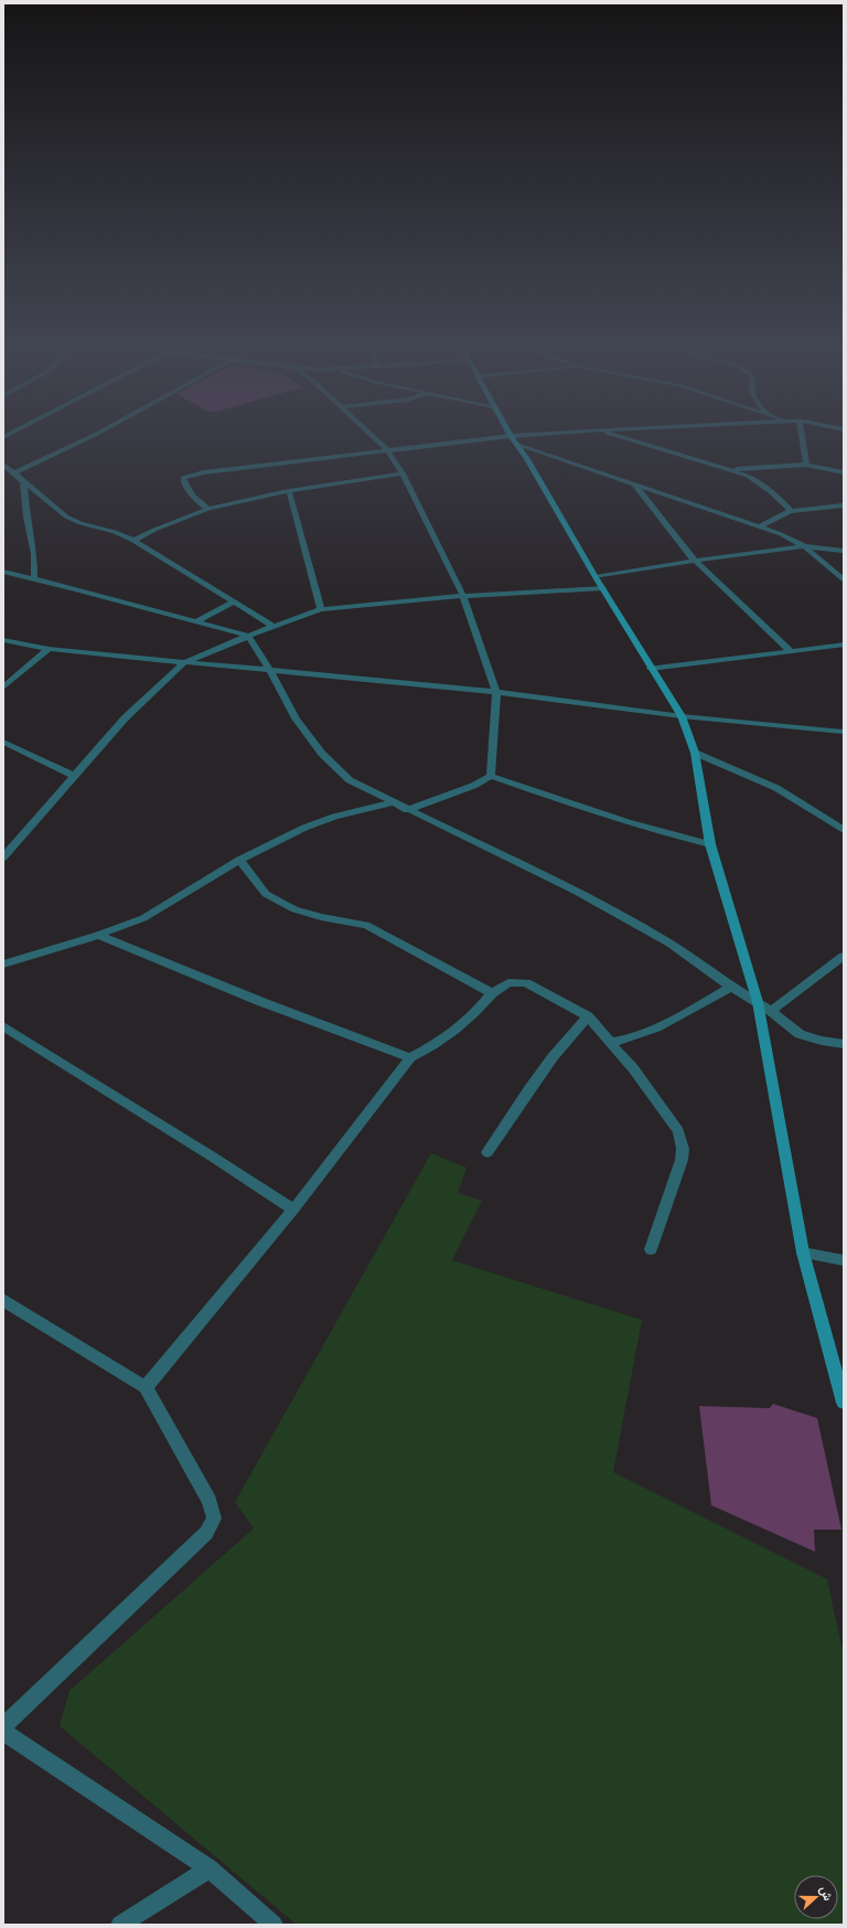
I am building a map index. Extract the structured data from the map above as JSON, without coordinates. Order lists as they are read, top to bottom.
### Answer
{
  "north": "right"
}
